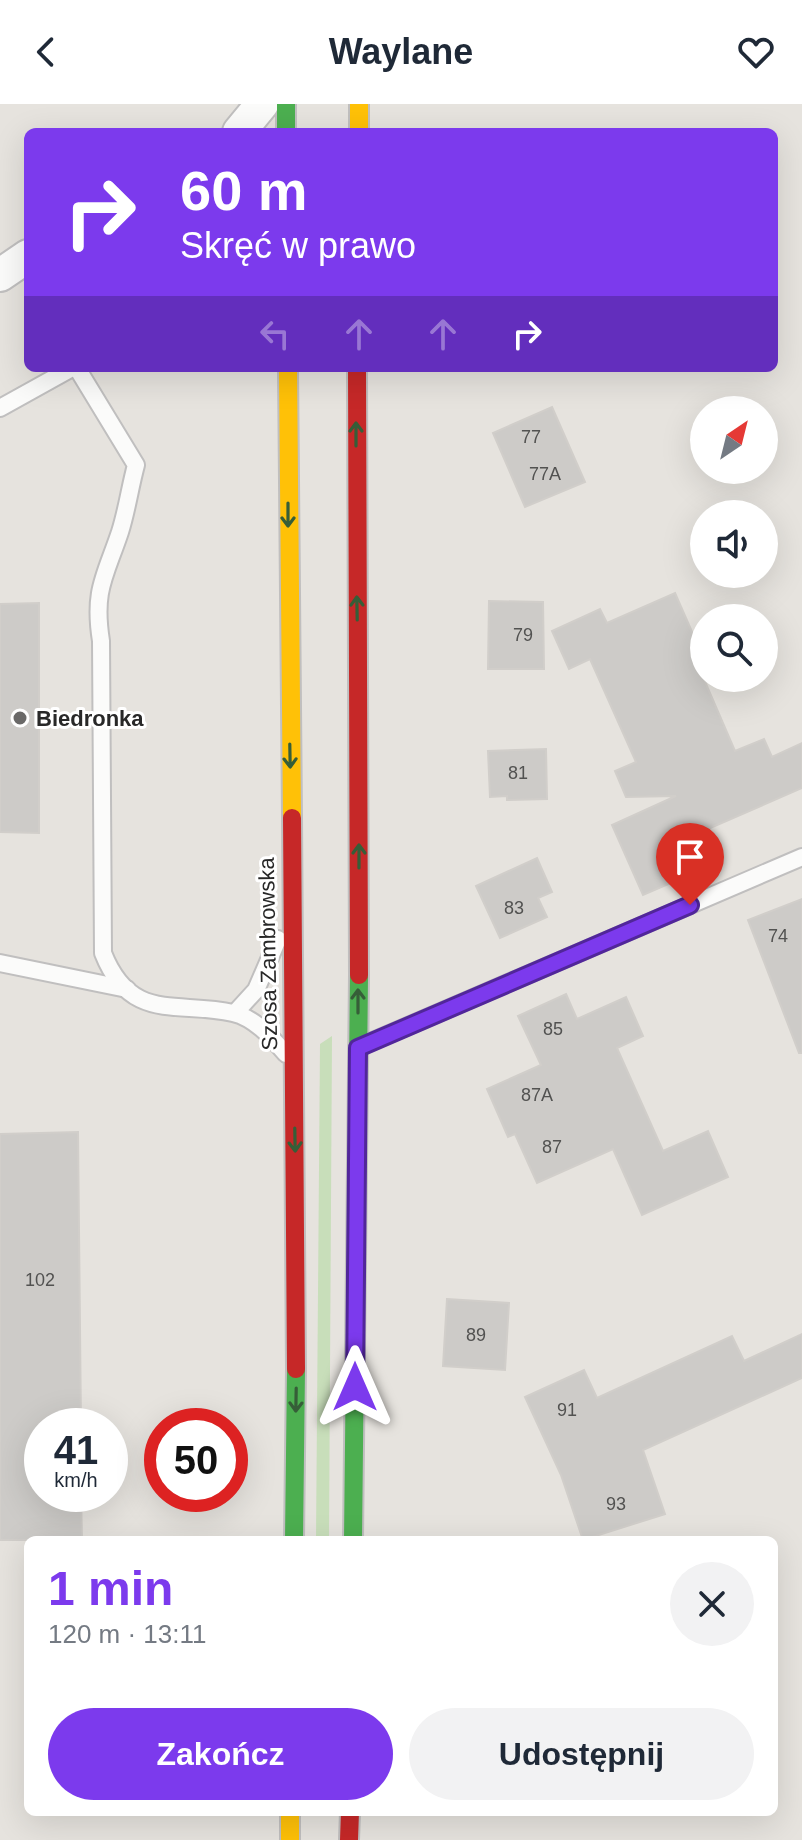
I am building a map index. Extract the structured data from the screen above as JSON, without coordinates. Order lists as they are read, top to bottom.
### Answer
{
  "streets": {
    "main road": ["Szosa Zambrowska"]
  },
  "places": ["Biedronka"],
  "house_numbers": [
    "77",
    "77A",
    "79",
    "81",
    "83",
    "74",
    "85",
    "87A",
    "87",
    "102",
    "89",
    "91",
    "93"
  ],
  "north": "top right",
  "page": {
    "header": "Waylane",
    "turn": ["60 m", "Skręć w prawo"],
    "speed": "41 km/h",
    "limit": "50",
    "heading": ["1 min", "120 m · 13:11"],
    "buttons": ["Zakończ", "Udostępnij"]
  }
}
